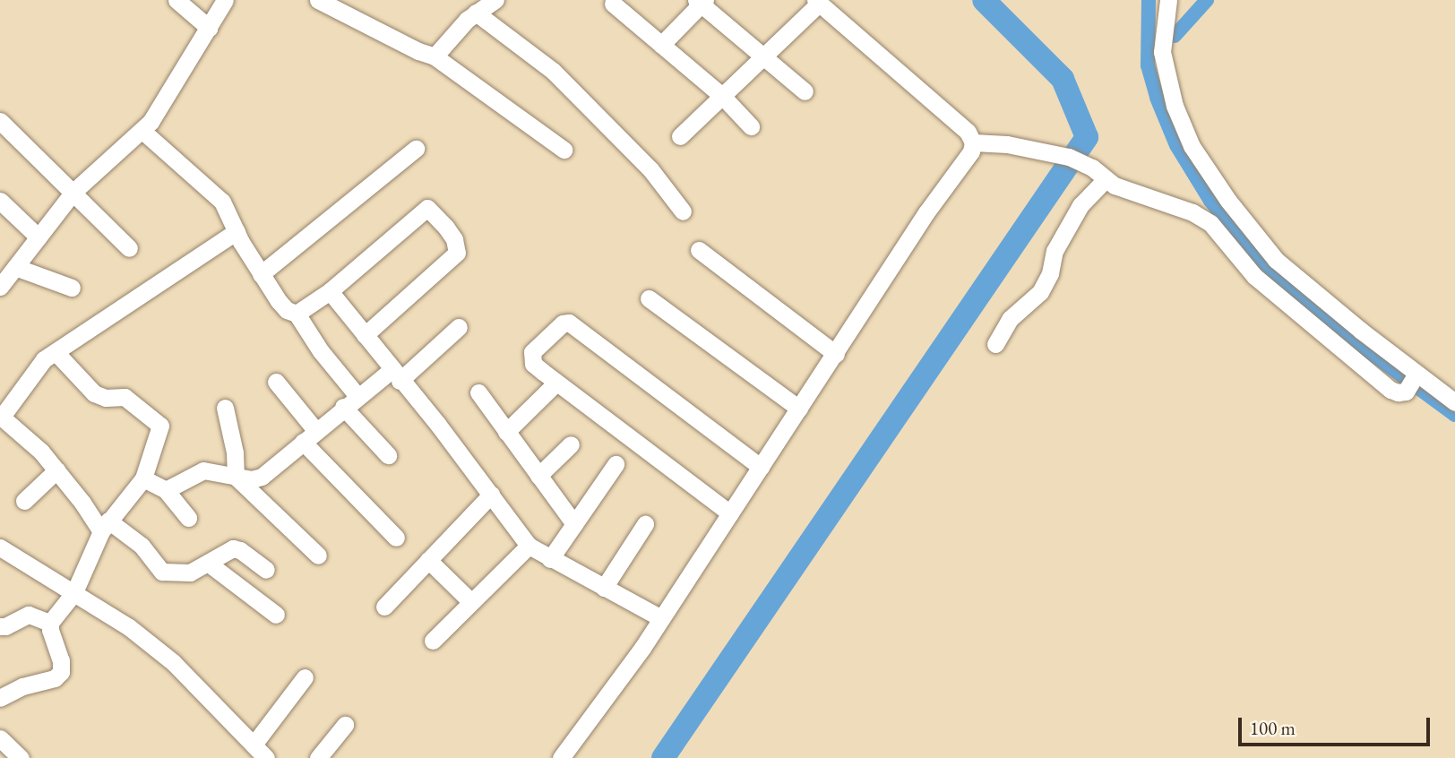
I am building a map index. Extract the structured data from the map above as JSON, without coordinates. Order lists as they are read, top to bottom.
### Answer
{
  "scale_bar": "100 m"
}
